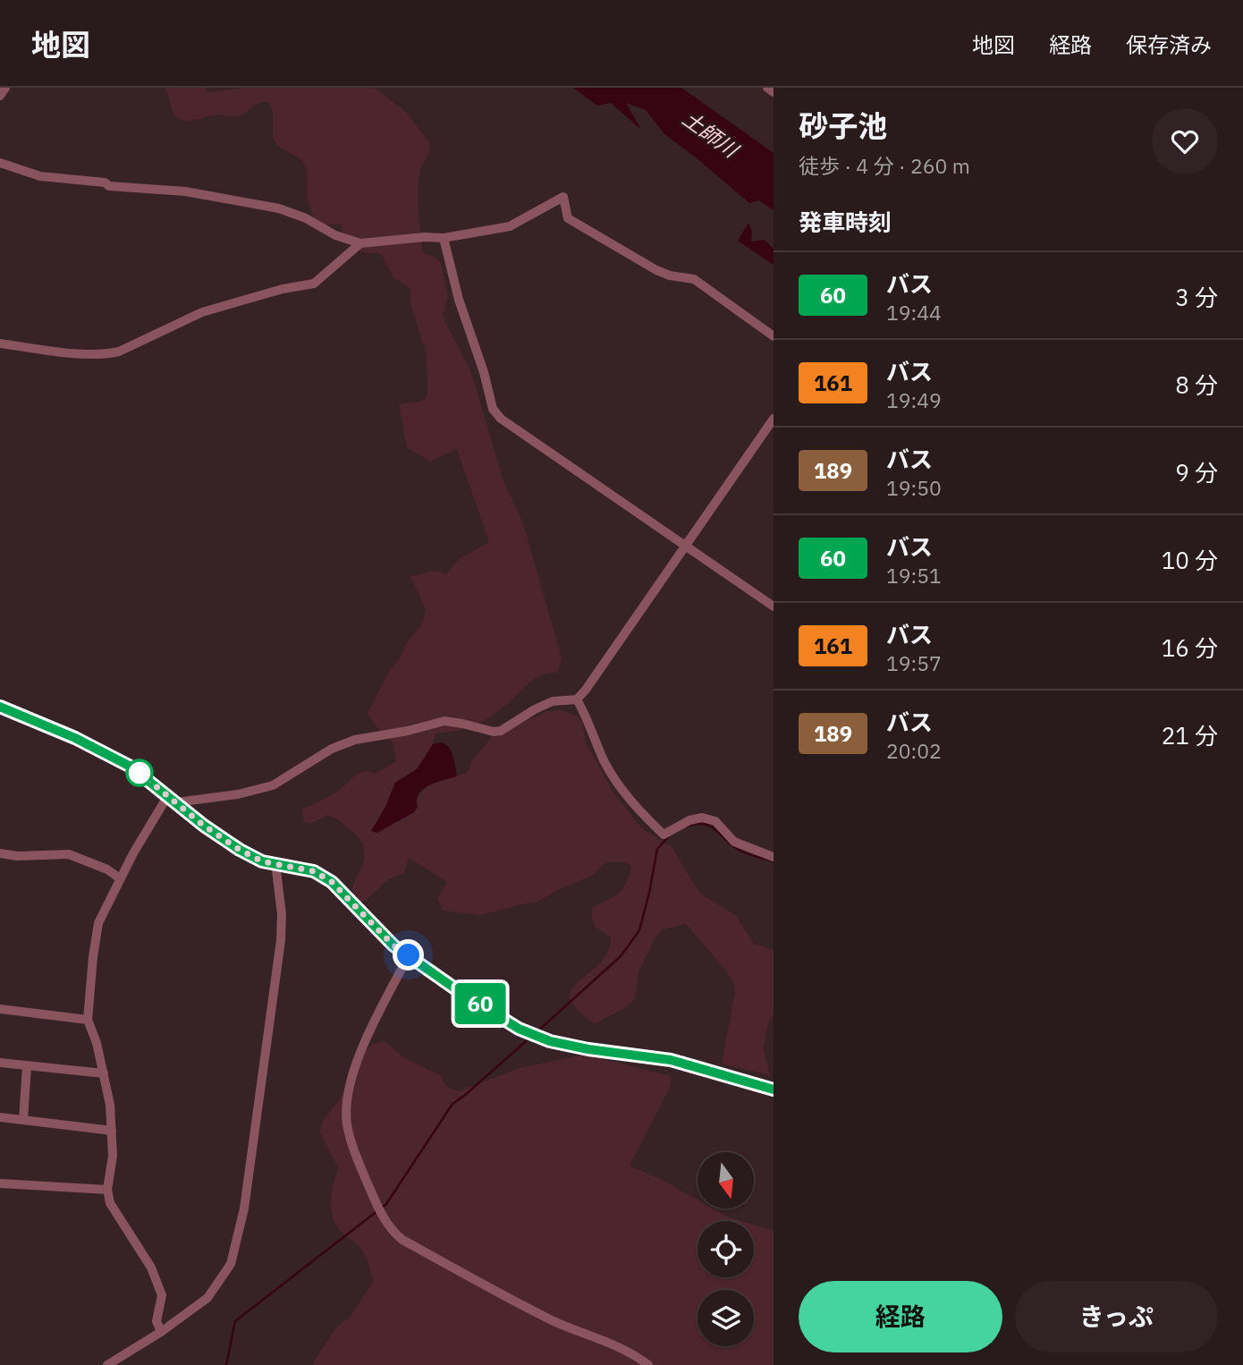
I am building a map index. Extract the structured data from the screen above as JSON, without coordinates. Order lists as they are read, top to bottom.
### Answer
{
  "water": ["土師川"],
  "lines": ["bus line 60"],
  "north": "bottom",
  "page": {
    "header": "地図",
    "nav": ["地図", "経路", "保存済み"],
    "on_map": "60",
    "heading": [
      ["砂子池", "徒歩 · 4 分 · 260 m"],
      "発車時刻"
    ],
    "list": [
      {
        "mark": "60",
        "name": "バス",
        "note": "19:44",
        "value": "3 分"
      },
      {
        "mark": "161",
        "name": "バス",
        "note": "19:49",
        "value": "8 分"
      },
      {
        "mark": "189",
        "name": "バス",
        "note": "19:50",
        "value": "9 分"
      },
      {
        "mark": "60",
        "name": "バス",
        "note": "19:51",
        "value": "10 分"
      },
      {
        "mark": "161",
        "name": "バス",
        "note": "19:57",
        "value": "16 分"
      },
      {
        "mark": "189",
        "name": "バス",
        "note": "20:02",
        "value": "21 分"
      }
    ],
    "buttons": ["経路", "きっぷ"]
  }
}
